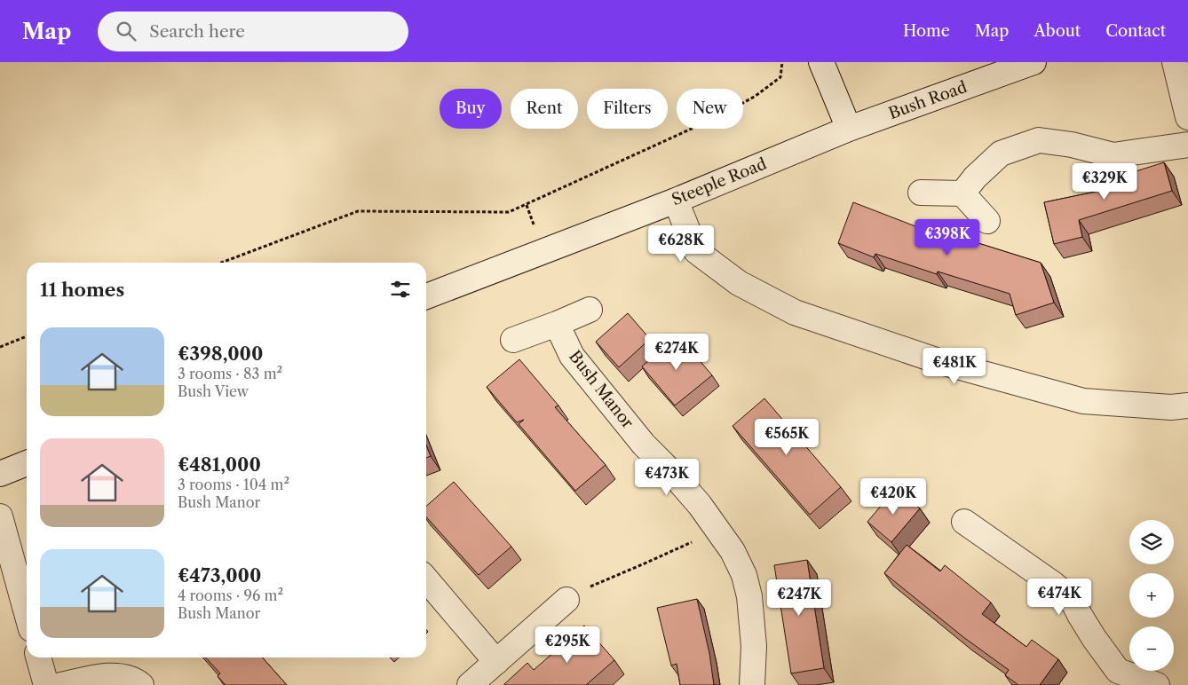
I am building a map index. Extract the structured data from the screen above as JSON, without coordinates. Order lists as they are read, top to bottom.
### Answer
{
  "streets": {
    "street": ["Bush Road", "Steeple Road", "Bush Manor"]
  },
  "crossings": [
    ["Bush Road", "Steeple Road"]
  ],
  "page": {
    "header": "Map",
    "search": "Search here",
    "nav": [
      "Home",
      "Map",
      "About",
      "Contact"
    ],
    "chip": [
      "Buy",
      "Rent",
      "Filters",
      "New"
    ],
    "price": [
      "€329K",
      "€398K",
      "€628K",
      "€274K",
      "€481K",
      "€565K",
      "€473K",
      "€420K",
      "€474K",
      "€247K",
      "€295K"
    ],
    "heading": "11 homes",
    "list": [
      {
        "name": "€398,000",
        "note": "3 rooms · 83 m² · Bush View"
      },
      {
        "name": "€481,000",
        "note": "3 rooms · 104 m² · Bush Manor"
      },
      {
        "name": "€473,000",
        "note": "4 rooms · 96 m² · Bush Manor"
      }
    ],
    "map_buttons": ["+", "−"]
  }
}
